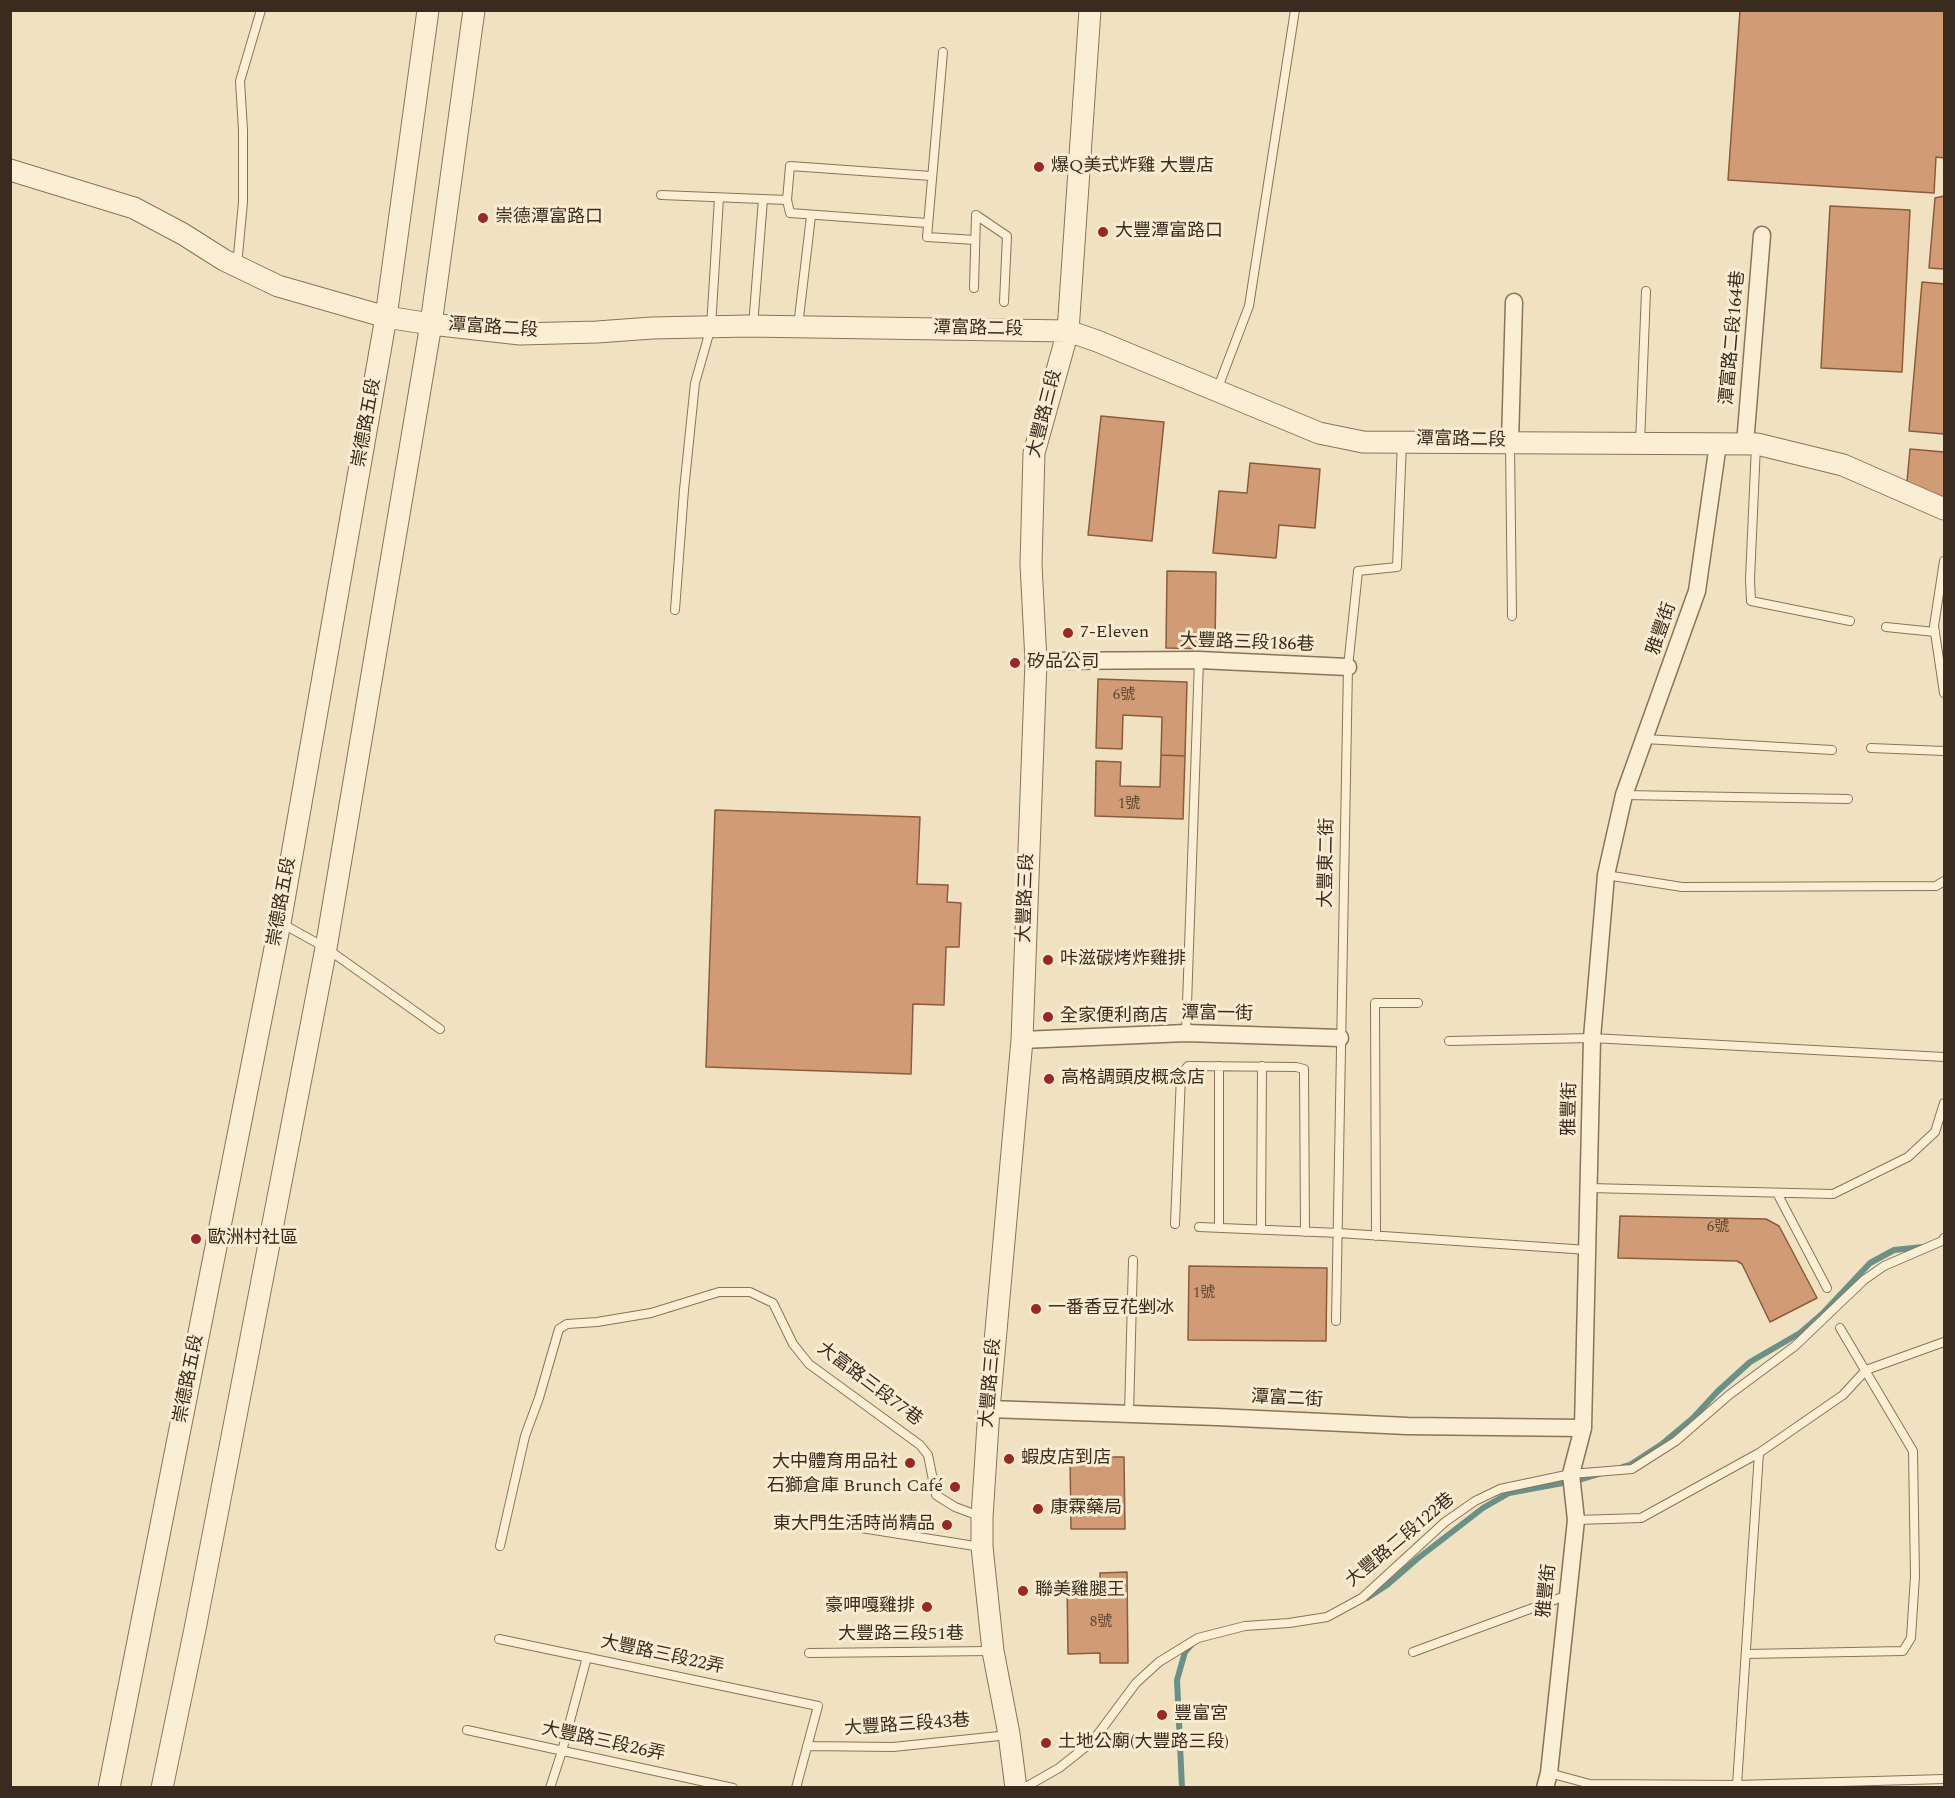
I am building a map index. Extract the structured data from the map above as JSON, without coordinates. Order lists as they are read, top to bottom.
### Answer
{
  "streets": {
    "street": [
      "潭富路二段",
      "潭富路二段164巷",
      "大豐路三段",
      "崇德路五段",
      "雅豐街",
      "大豐路三段186巷",
      "潭富一街",
      "潭富二街"
    ],
    "lane": [
      "大豐東二街",
      "大富路三段77巷",
      "大豐路二段122巷",
      "大豐路三段51巷",
      "大豐路三段22弄",
      "大豐路三段43巷",
      "大豐路三段26弄"
    ]
  },
  "crossings": [
    ["潭富路二段", "潭富路二段164巷"],
    ["潭富路二段", "大豐路三段"],
    ["潭富路二段", "崇德路五段"],
    ["潭富路二段", "雅豐街"],
    ["潭富路二段", "大豐東二街"],
    ["大豐路三段", "大豐路三段186巷"],
    ["大豐路三段", "潭富一街"],
    ["大豐路三段", "大富路三段77巷"],
    ["大豐路三段", "潭富二街"],
    ["大豐路三段", "大豐路三段51巷"],
    ["大豐路三段", "大豐路三段43巷"],
    ["雅豐街", "潭富二街"],
    ["雅豐街", "大豐路二段122巷"],
    ["大豐路三段186巷", "大豐東二街"],
    ["大豐東二街", "潭富一街"],
    ["大豐路三段22弄", "大豐路三段43巷"]
  ],
  "places": [
    "爆Q美式炸雞 大豐店",
    "崇德潭富路口",
    "大豐潭富路口",
    "7-Eleven",
    "矽品公司",
    "咔滋碳烤炸雞排",
    "全家便利商店",
    "高格調頭皮概念店",
    "歐洲村社區",
    "一番香豆花剉冰",
    "蝦皮店到店",
    "大中體育用品社",
    "石獅倉庫 Brunch Café",
    "康霖藥局",
    "東大門生活時尚精品",
    "聯美雞腿王",
    "豪呷嘎雞排",
    "豐富宮",
    "土地公廟(大豐路三段)"
  ],
  "house_numbers": [
    "6號",
    "1號",
    "6號",
    "1號",
    "8號"
  ]
}
